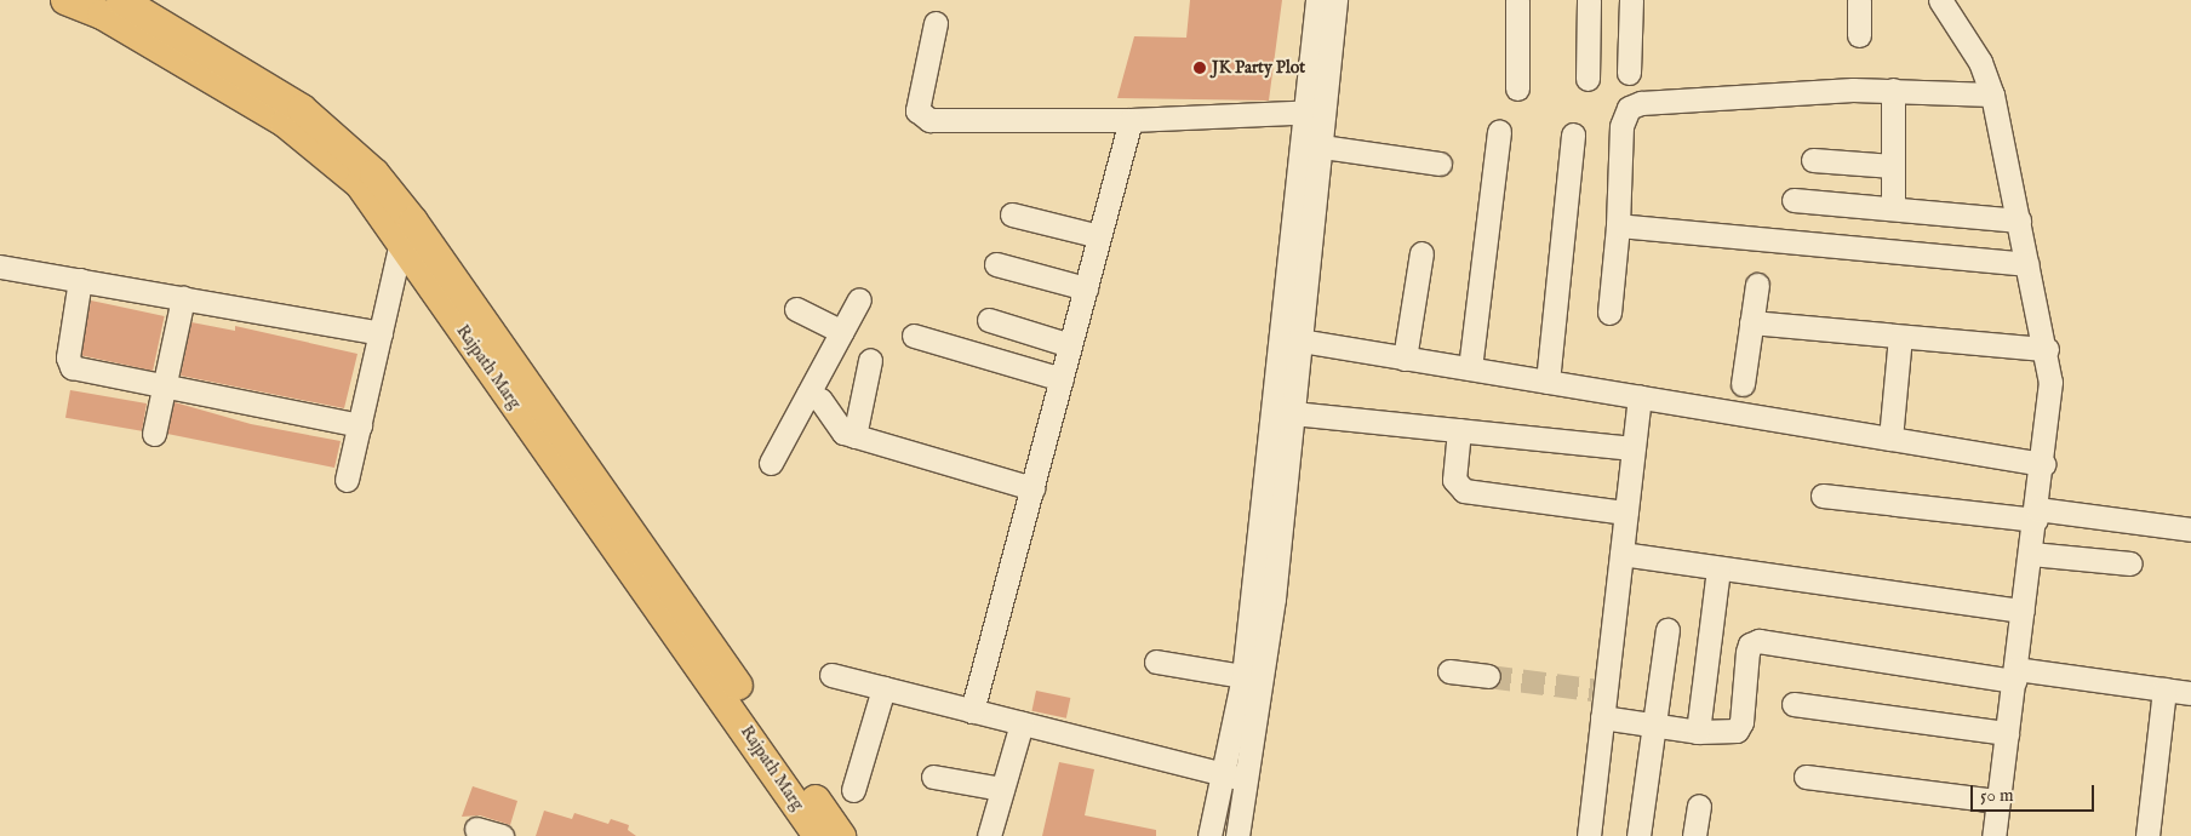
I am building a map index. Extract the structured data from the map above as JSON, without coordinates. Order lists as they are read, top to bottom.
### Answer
{
  "streets": {
    "main road": ["Rajpath Marg"]
  },
  "places": ["JK Party Plot"],
  "scale_bar": "50 m"
}
